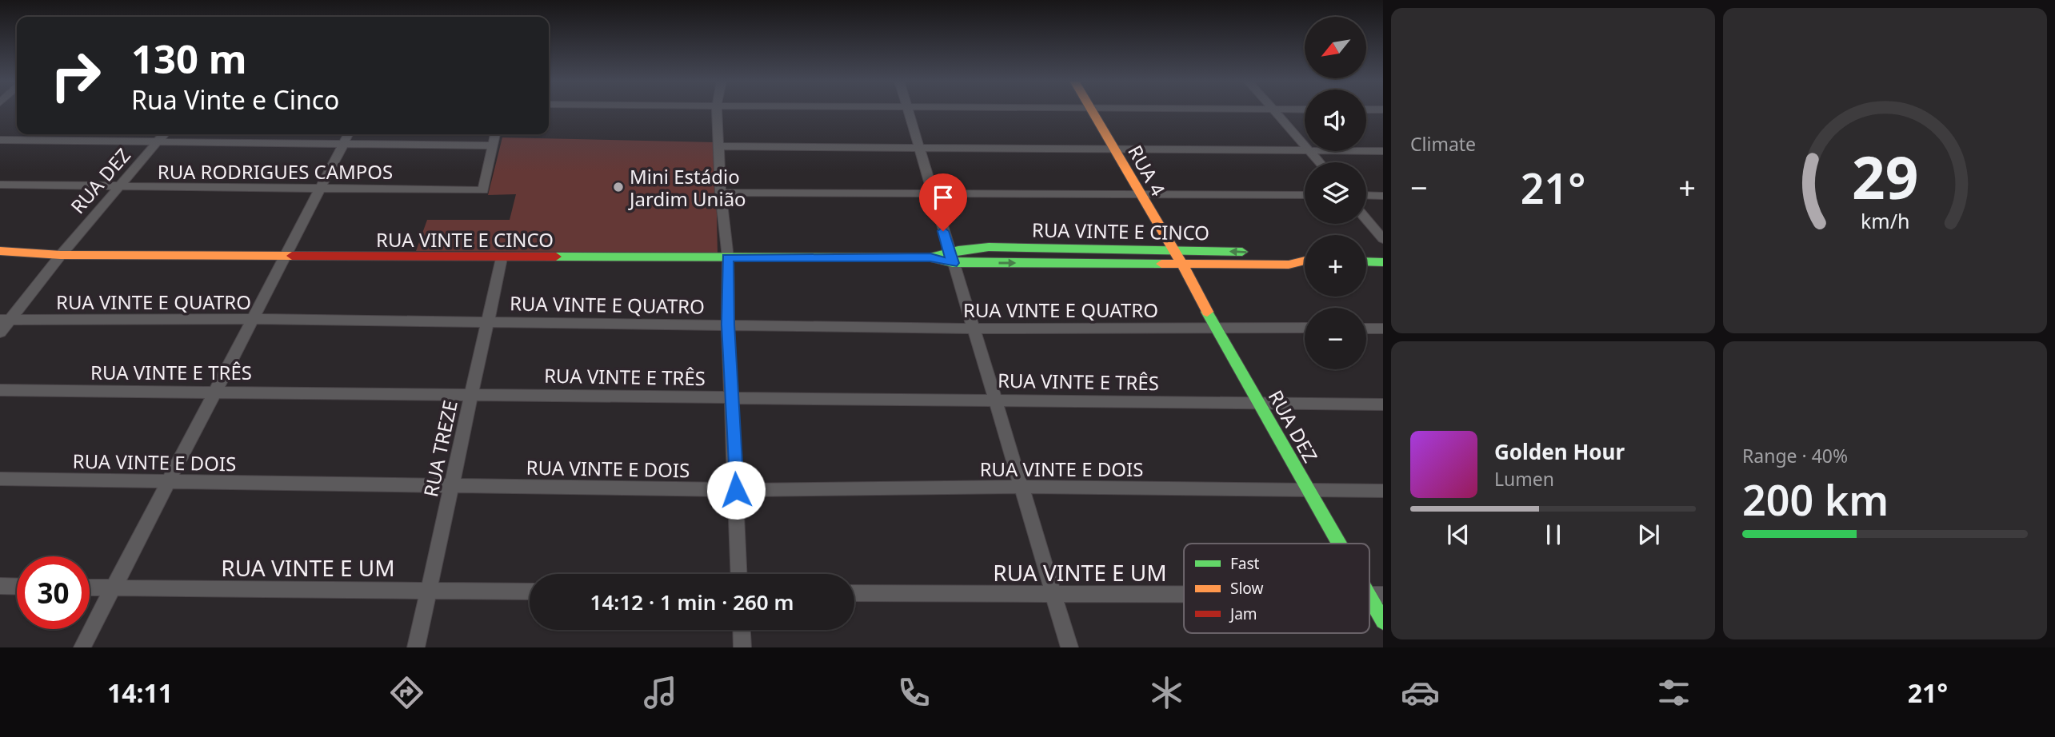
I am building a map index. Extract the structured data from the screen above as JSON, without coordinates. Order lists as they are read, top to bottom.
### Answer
{
  "streets": {
    "street": [
      "RUA 4",
      "RUA RODRIGUES CAMPOS",
      "RUA DEZ",
      "RUA VINTE E CINCO",
      "RUA VINTE E QUATRO",
      "RUA VINTE E TRÊS",
      "RUA TREZE",
      "RUA VINTE E DOIS",
      "RUA VINTE E UM"
    ]
  },
  "crossings": [
    ["RUA 4", "RUA DEZ"],
    ["RUA 4", "RUA VINTE E CINCO"],
    ["RUA RODRIGUES CAMPOS", "RUA DEZ"],
    ["RUA DEZ", "RUA VINTE E CINCO"],
    ["RUA DEZ", "RUA VINTE E QUATRO"],
    ["RUA DEZ", "RUA VINTE E TRÊS"],
    ["RUA DEZ", "RUA VINTE E DOIS"],
    ["RUA VINTE E CINCO", "RUA TREZE"],
    ["RUA VINTE E QUATRO", "RUA TREZE"],
    ["RUA VINTE E TRÊS", "RUA TREZE"],
    ["RUA TREZE", "RUA VINTE E DOIS"],
    ["RUA TREZE", "RUA VINTE E UM"]
  ],
  "places": ["Mini Estádio Jardim União"],
  "legend": ["Fast", "Slow", "Jam"],
  "north": "bottom left",
  "page": {
    "tile": [
      "Climate",
      ["Range · 40%", "200 km"]
    ],
    "map_buttons": ["+", "−"],
    "turn": ["130 m", "Rua Vinte e Cinco"],
    "heat": ["−", "21°", "+"],
    "song": ["Golden Hour", "Lumen"],
    "limit": "30",
    "trip": "14:12 · 1 min · 260 m",
    "tabs": ["14:11", "21°"],
    "gauge": ["29", "km/h"]
  }
}
